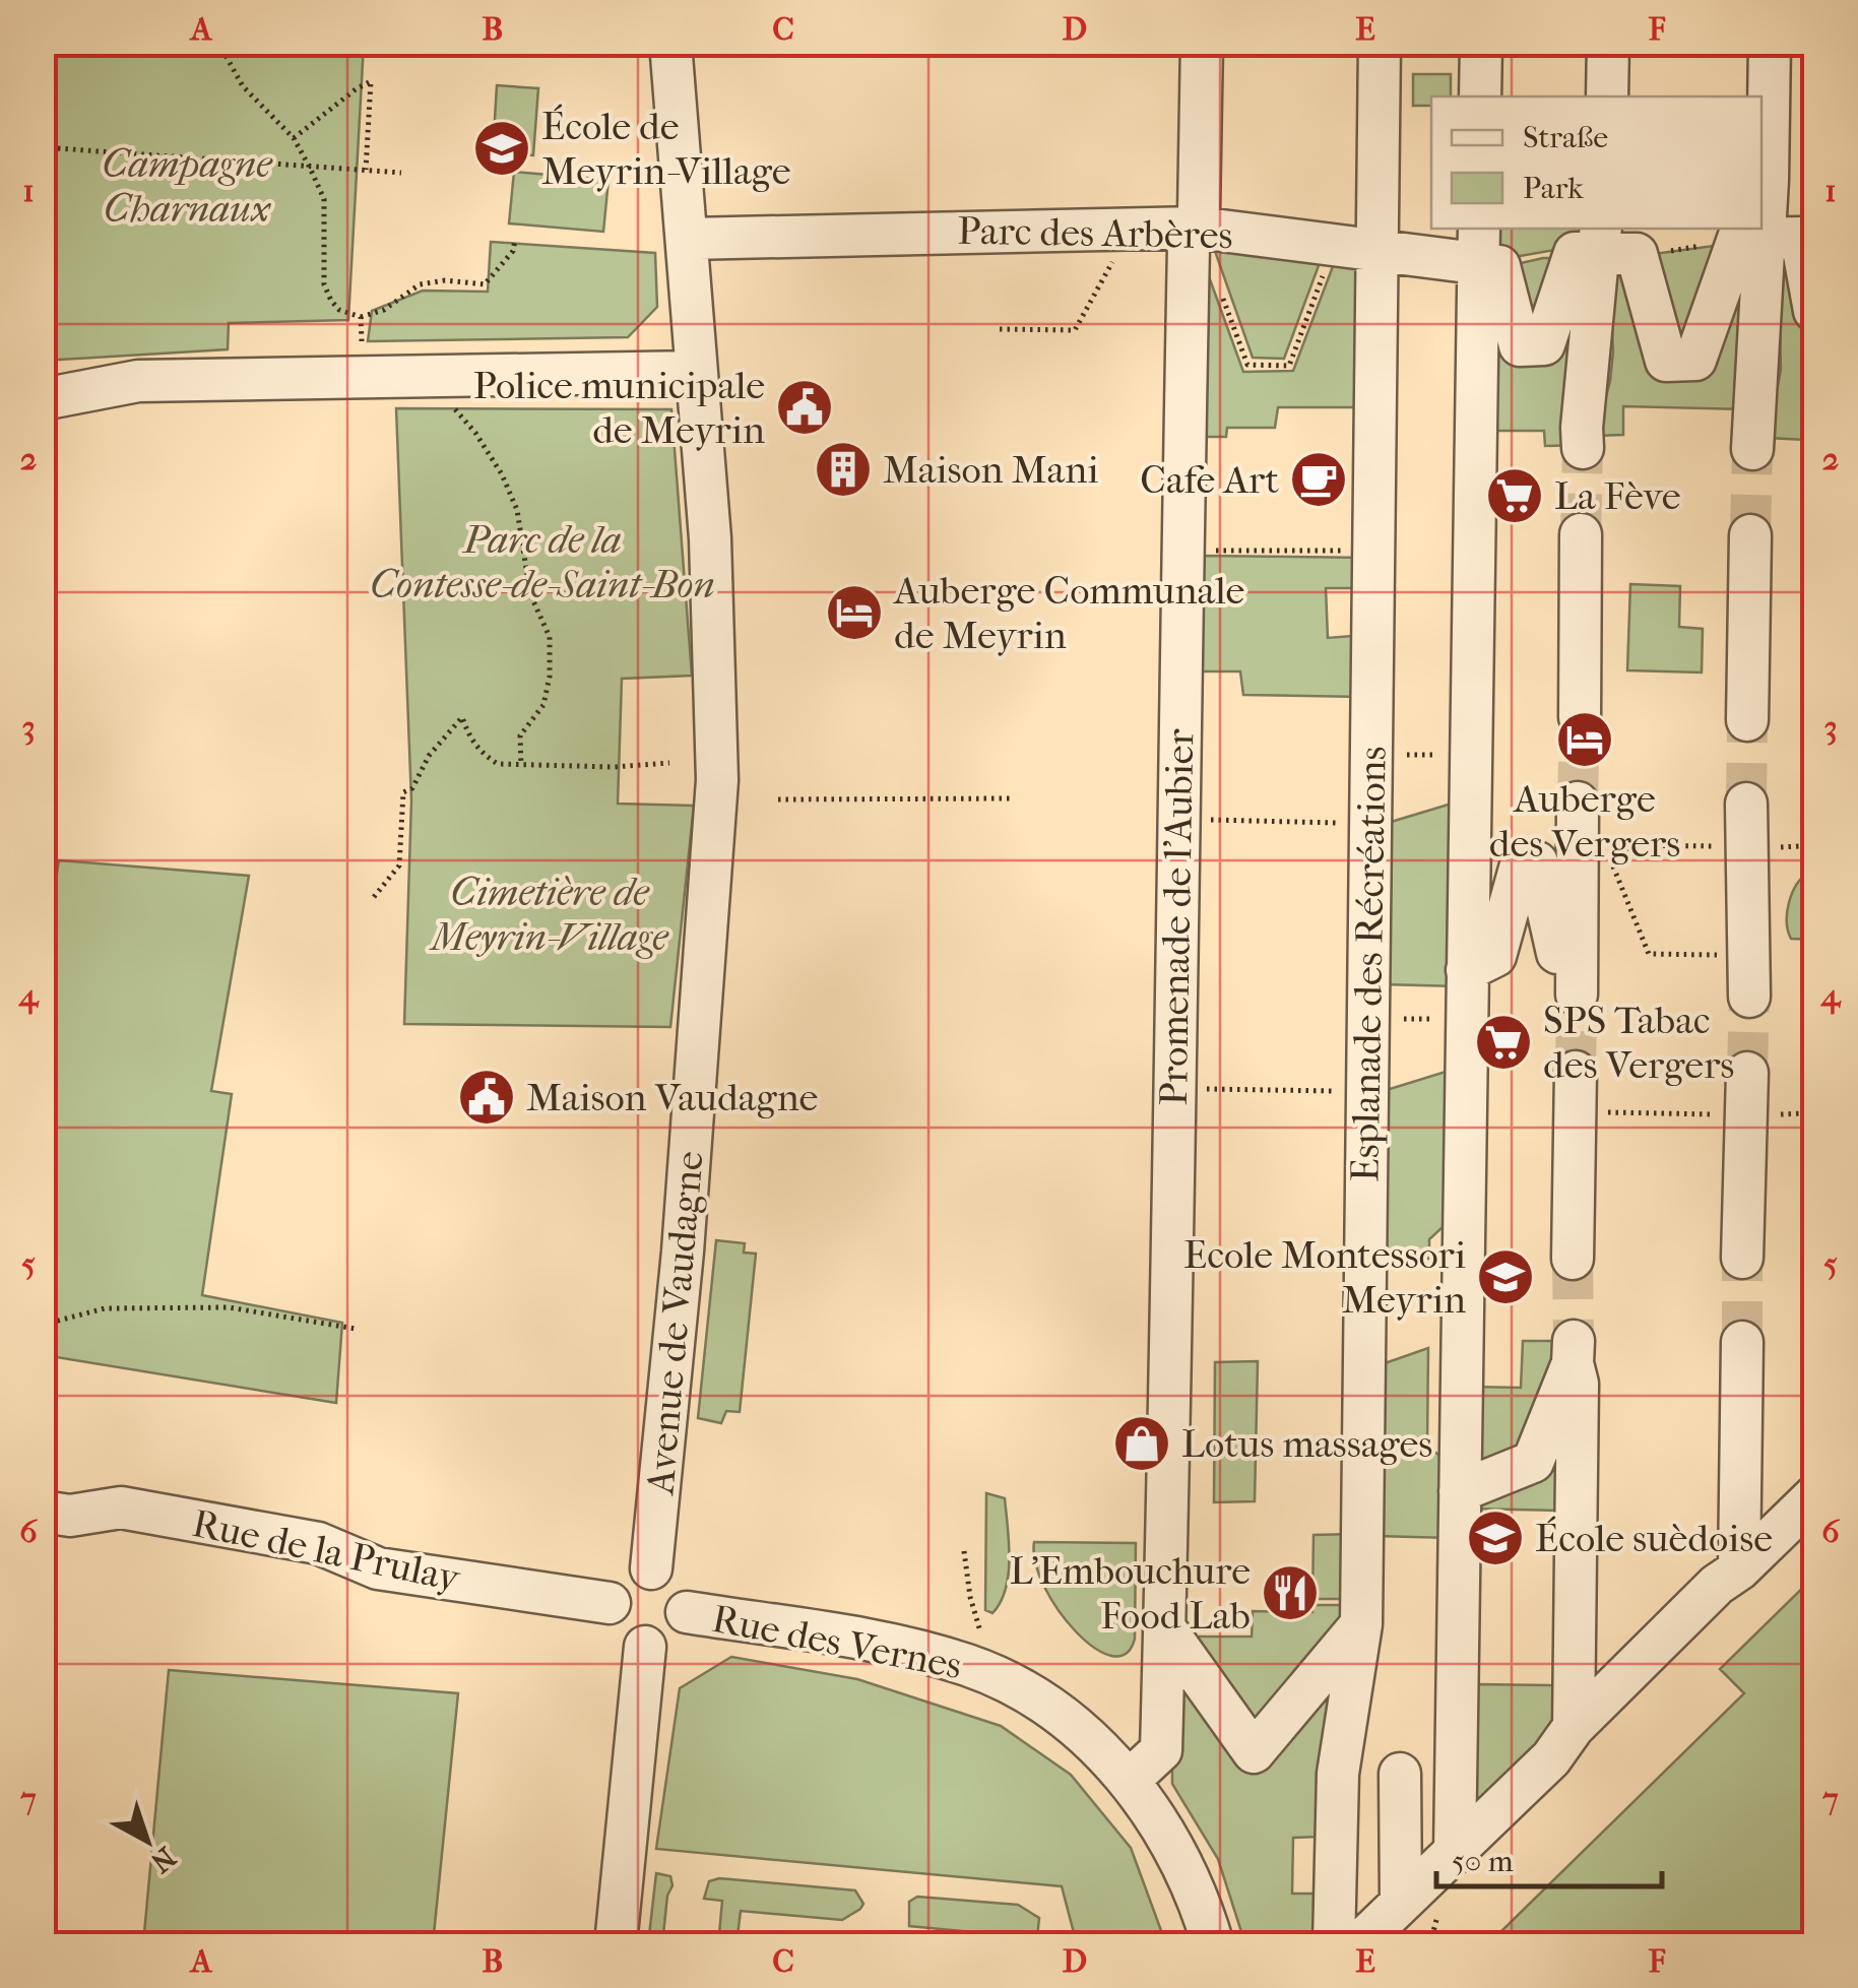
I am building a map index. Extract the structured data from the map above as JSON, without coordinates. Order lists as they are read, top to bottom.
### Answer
{
  "streets": {
    "street": [
      "Parc des Arbères",
      "Promenade de l'Aubier",
      "Esplanade des Récréations",
      "Avenue de Vaudagne",
      "Rue de la Prulay",
      "Rue des Vernes"
    ]
  },
  "crossings": [
    ["Parc des Arbères", "Promenade de l'Aubier"],
    ["Parc des Arbères", "Esplanade des Récréations"],
    ["Parc des Arbères", "Avenue de Vaudagne"],
    ["Promenade de l'Aubier", "Rue des Vernes"],
    ["Avenue de Vaudagne", "Rue de la Prulay"],
    ["Avenue de Vaudagne", "Rue des Vernes"],
    ["Rue de la Prulay", "Rue des Vernes"]
  ],
  "parks": ["Campagne Charnaux", "Parc de la Contesse-de-Saint-Bon", "Cimetière de Meyrin-Village"],
  "places": {
    "school or university": ["École de Meyrin-Village", "Ecole Montessori Meyrin", "École suèdoise"],
    "public building": ["Police municipale de Meyrin", "Maison Vaudagne"],
    "building": ["Maison Mani"],
    "cafe": ["Cafe Art"],
    "supermarket": ["La Fève", "SPS Tabac des Vergers"],
    "hotel": ["Auberge Communale de Meyrin", "Auberge des Vergers"],
    "shop": ["Lotus massages"],
    "restaurant": ["L'Embouchure Food Lab"]
  },
  "legend": ["Straße", "Park"],
  "scale_bar": "50 m",
  "north": "bottom right",
  "grid": {
    "columns": [
      "A",
      "B",
      "C",
      "D",
      "E",
      "F"
    ],
    "rows": [
      "1",
      "2",
      "3",
      "4",
      "5",
      "6",
      "7"
    ]
  }
}
